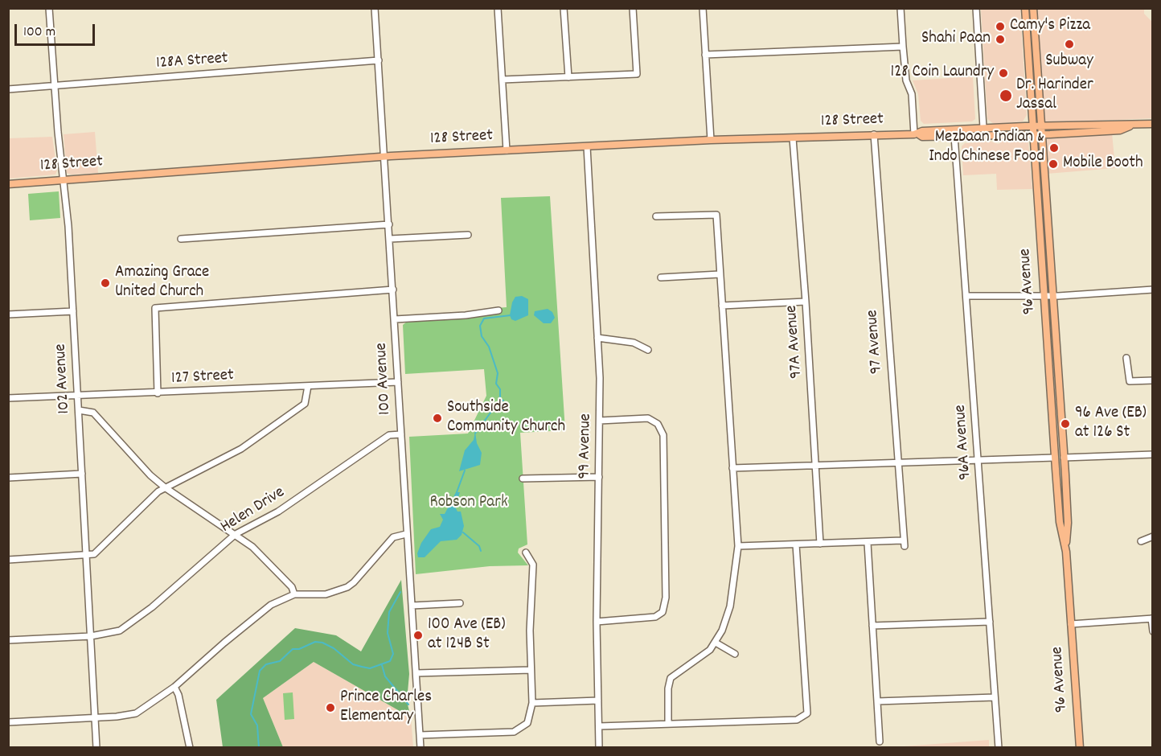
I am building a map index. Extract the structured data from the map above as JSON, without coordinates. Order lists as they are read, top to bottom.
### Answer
{
  "streets": {
    "main road": ["128 Street", "96 Avenue"],
    "street": [
      "128A Street",
      "97A Avenue",
      "97 Avenue",
      "127 Street",
      "102 Avenue",
      "100 Avenue",
      "96A Avenue",
      "99 Avenue",
      "Helen Drive"
    ]
  },
  "crossings": [
    ["128A Street", "102 Avenue"],
    ["128A Street", "100 Avenue"],
    ["128 Street", "96 Avenue"],
    ["128 Street", "97A Avenue"],
    ["128 Street", "97 Avenue"],
    ["128 Street", "102 Avenue"],
    ["128 Street", "100 Avenue"],
    ["128 Street", "96A Avenue"],
    ["128 Street", "99 Avenue"],
    ["127 Street", "102 Avenue"],
    ["127 Street", "100 Avenue"],
    ["102 Avenue", "Helen Drive"],
    ["100 Avenue", "Helen Drive"]
  ],
  "parks": ["Robson Park"],
  "places": [
    "Camy's Pizza",
    "Shahi Paan",
    "Subway",
    "128 Coin Laundry",
    "Dr. Harinder Jassal",
    "Mezbaan Indian & Indo Chinese Food",
    "Mobile Booth",
    "Amazing Grace United Church",
    "Southside Community Church",
    "96 Ave (EB) at 126 St",
    "100 Ave (EB) at 124B St",
    "Prince Charles Elementary"
  ],
  "scale_bar": "100 m"
}
